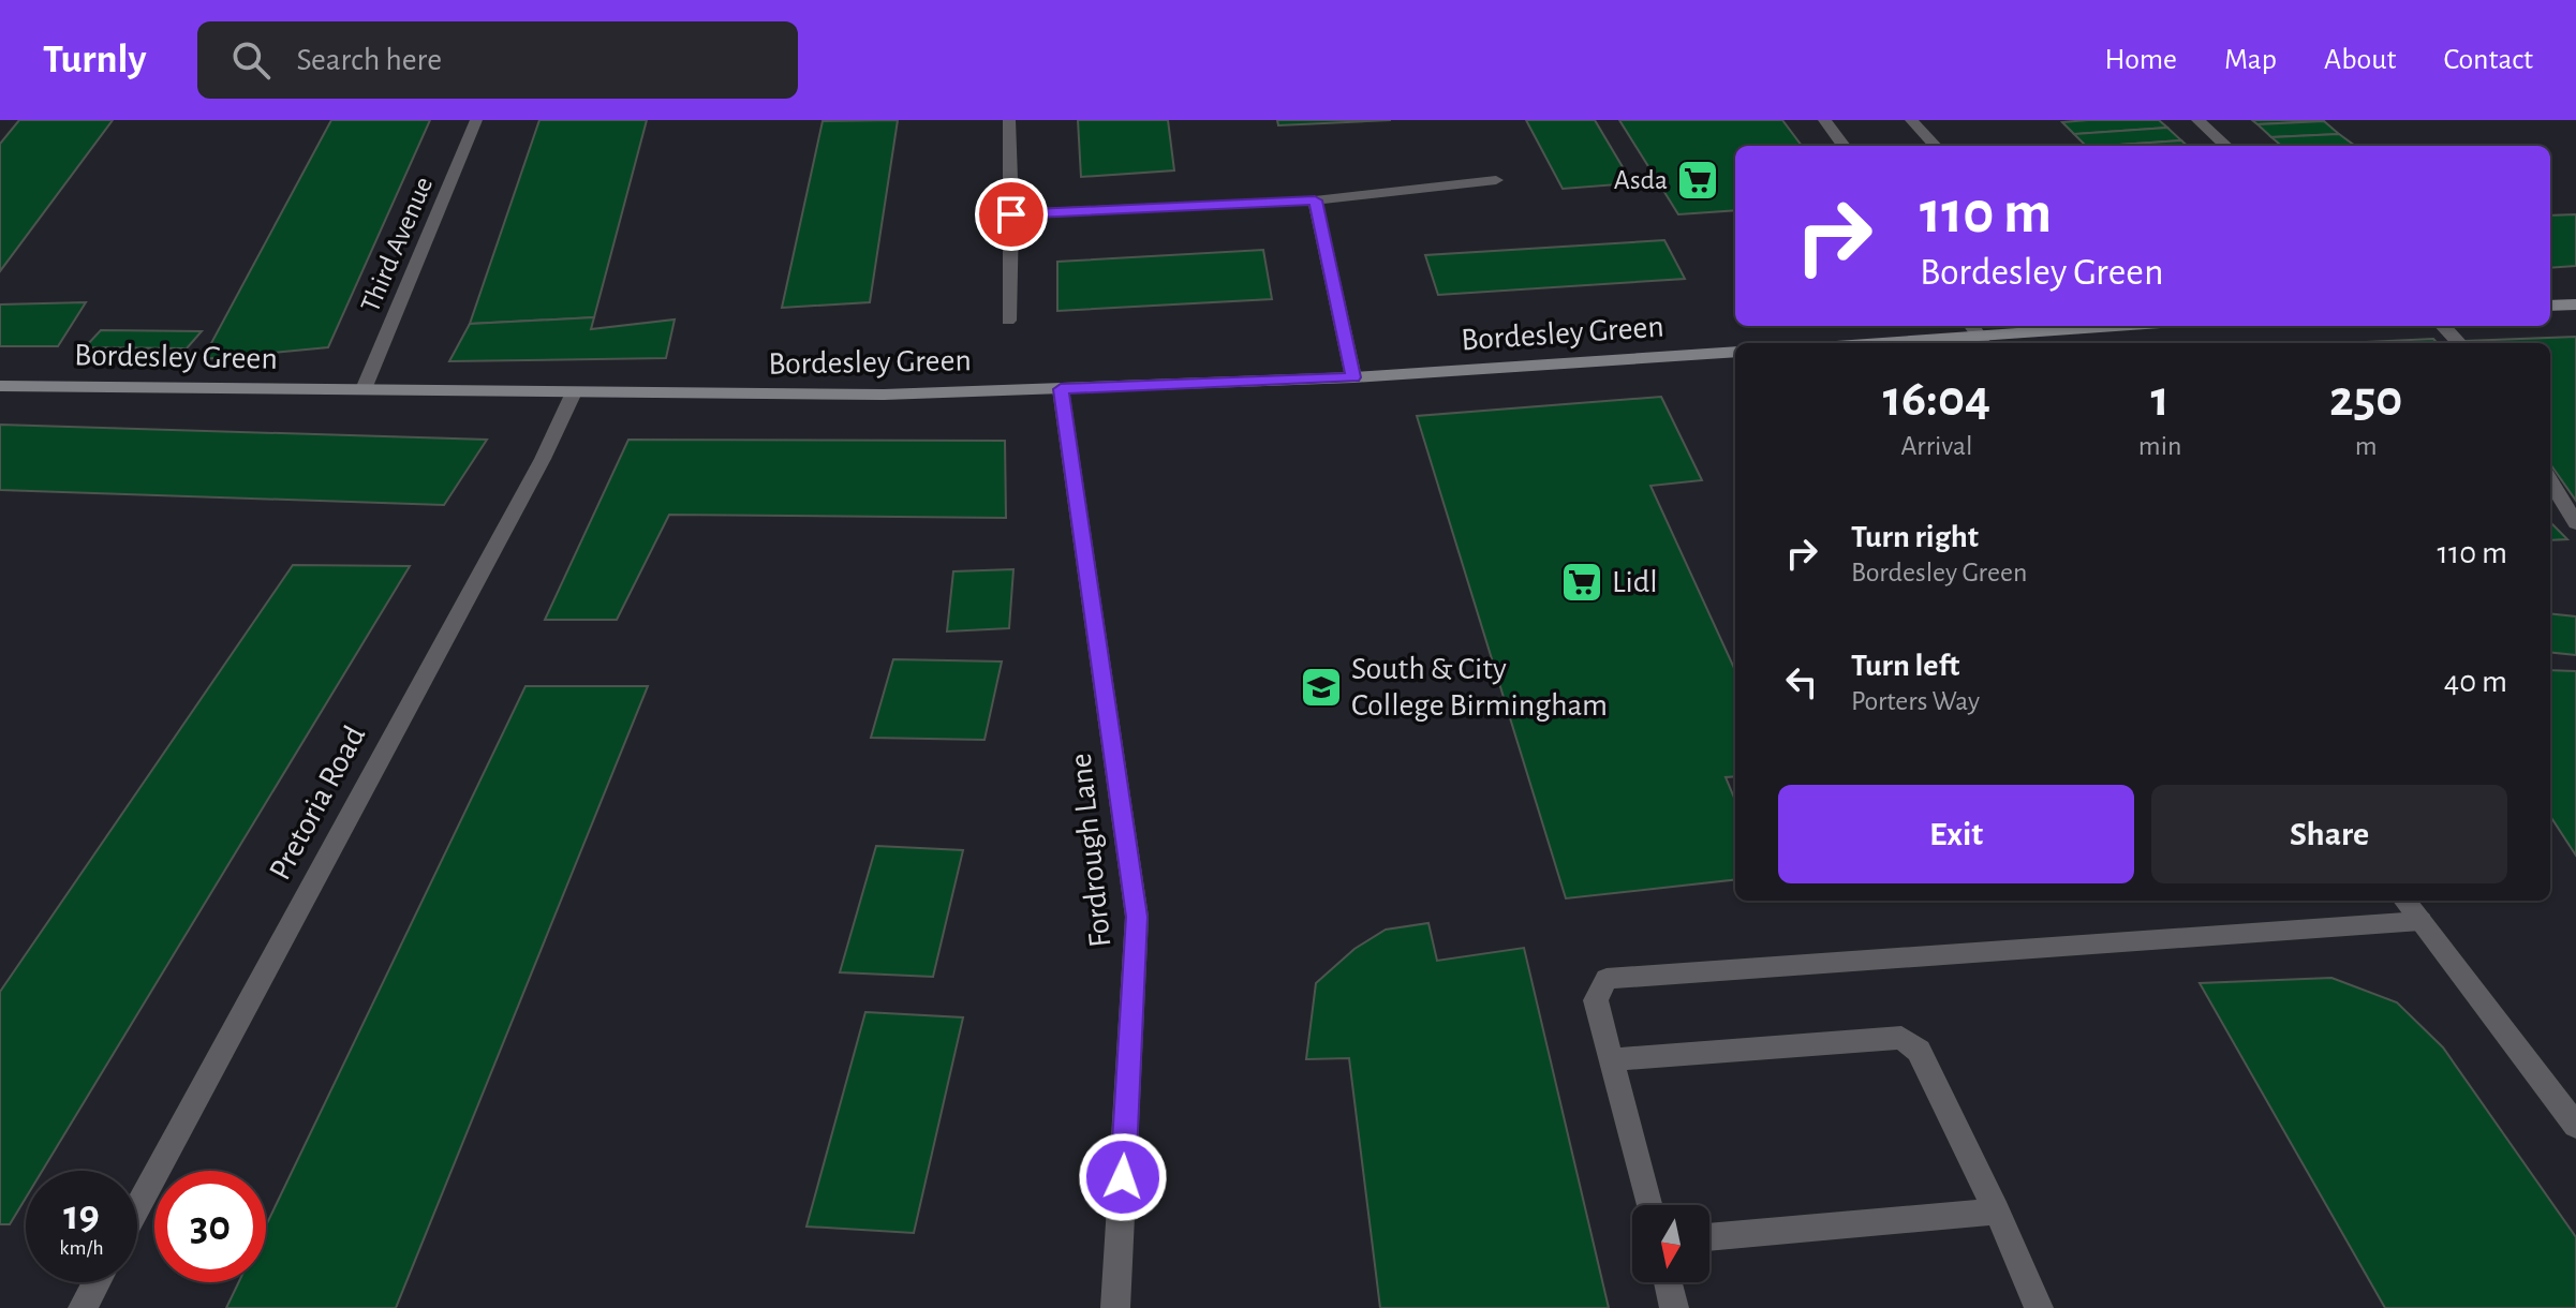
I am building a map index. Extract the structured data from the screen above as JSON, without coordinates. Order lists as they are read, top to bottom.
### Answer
{
  "streets": {
    "main road": ["Bordesley Green"],
    "street": ["Third Avenue", "Pretoria Road", "Fordrough Lane"]
  },
  "crossings": [
    ["Third Avenue", "Bordesley Green"],
    ["Bordesley Green", "Pretoria Road"],
    ["Bordesley Green", "Fordrough Lane"]
  ],
  "places": {
    "supermarket": ["Asda", "Lidl"],
    "school or university": ["South & City College Birmingham"]
  },
  "north": "bottom",
  "page": {
    "header": "Turnly",
    "search": "Search here",
    "nav": [
      "Home",
      "Map",
      "About",
      "Contact"
    ],
    "turn": ["110 m", "Bordesley Green"],
    "eta": [
      "16:04",
      "Arrival",
      "1",
      "min",
      "250",
      "m"
    ],
    "list": [
      {
        "name": "Turn right",
        "note": "Bordesley Green",
        "value": "110 m"
      },
      {
        "name": "Turn left",
        "note": "Porters Way",
        "value": "40 m"
      }
    ],
    "buttons": ["Exit", "Share"],
    "speed": "19 km/h",
    "limit": "30"
  }
}
